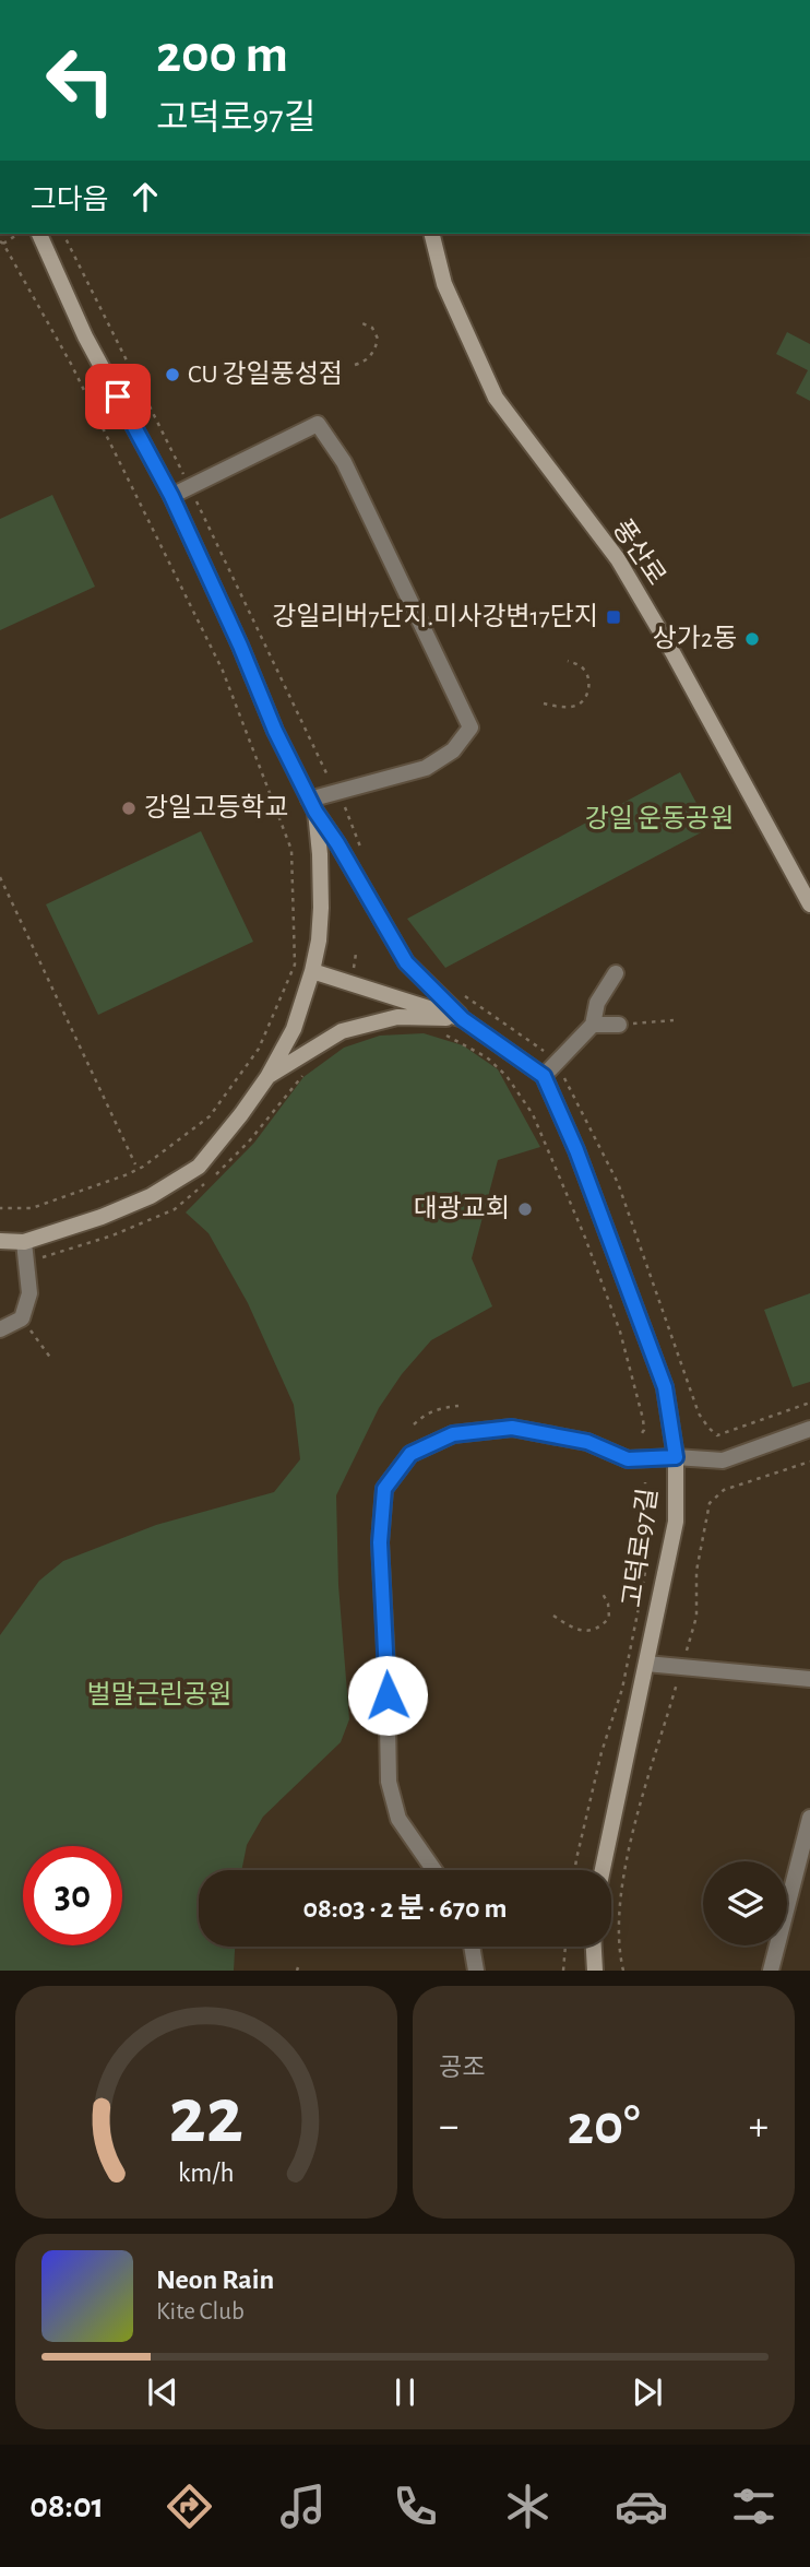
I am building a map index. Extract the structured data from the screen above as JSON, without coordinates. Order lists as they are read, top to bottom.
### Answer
{
  "streets": {
    "street": ["풍산로", "고덕로97길"]
  },
  "parks": ["강일 운동공원", "벌말근린공원"],
  "places": {
    "other": [
      "CU 강일풍성점",
      "상가2동",
      "강일고등학교",
      "대광교회"
    ],
    "transit": ["강일리버7단지.미사강변17단지"]
  },
  "page": {
    "turn": ["200 m", "고덕로97길"],
    "then": "그다음",
    "limit": "30",
    "trip": "08:03 · 2 분 · 670 m",
    "tile": "공조",
    "heat": ["−", "20°", "+"],
    "song": ["Neon Rain", "Kite Club"],
    "tabs": "08:01",
    "gauge": ["22", "km/h"]
  }
}
